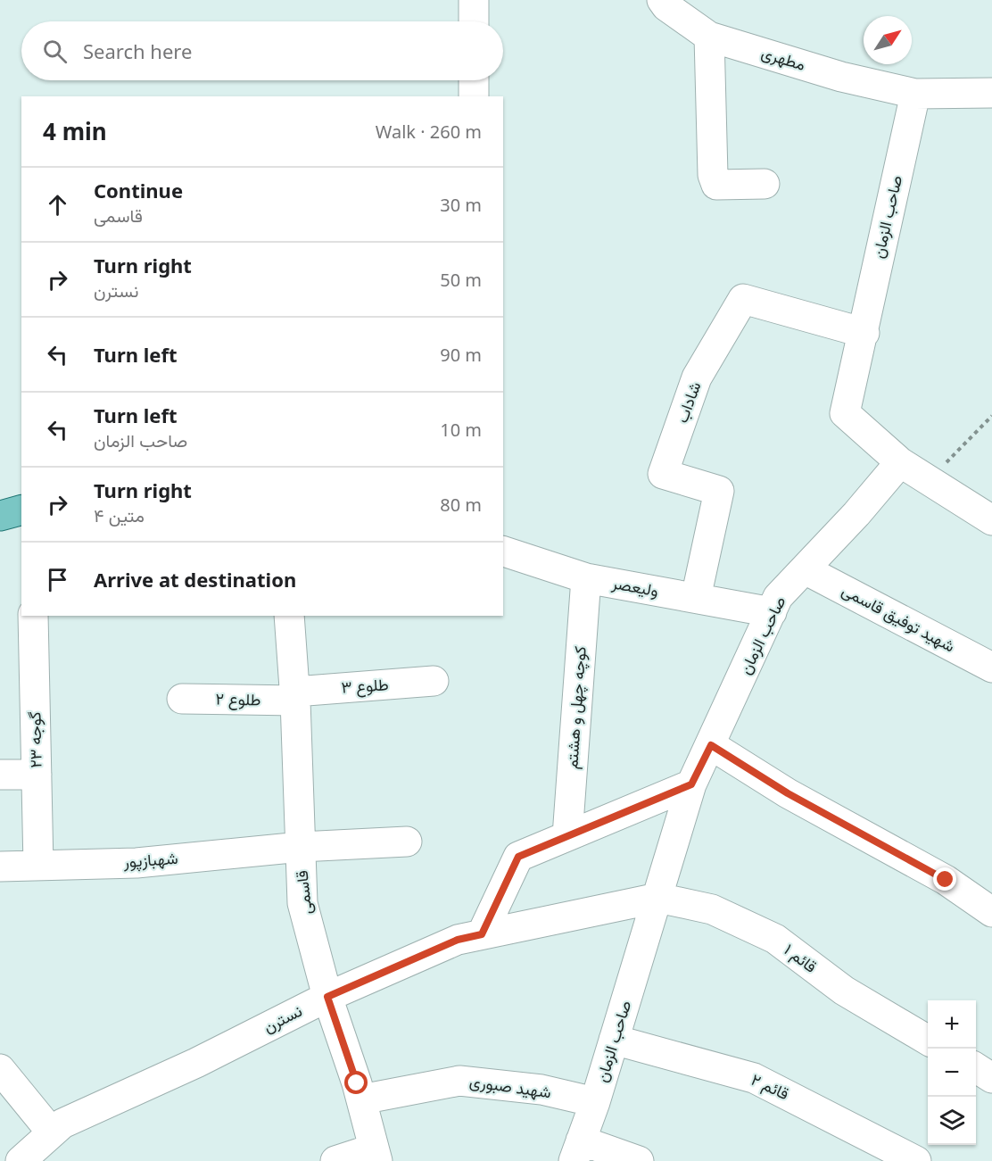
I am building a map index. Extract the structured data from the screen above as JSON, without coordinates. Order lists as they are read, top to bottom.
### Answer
{
  "streets": {
    "street": [
      "مطهری",
      "صاحب الزمان",
      "شاداب",
      "ولیعصر",
      "شهید توفیق قاسمی",
      "طلوع ۳",
      "طلوع ۲",
      "کوچه چهل و هشتم",
      "گوجه ۲۳",
      "شهبازپور",
      "قاسمی",
      "قائم ۱",
      "نسترن",
      "شهید صبوری",
      "قائم ۲"
    ]
  },
  "crossings": [
    ["مطهری", "صاحب الزمان"],
    ["صاحب الزمان", "شاداب"],
    ["صاحب الزمان", "ولیعصر"],
    ["صاحب الزمان", "شهید توفیق قاسمی"],
    ["صاحب الزمان", "قائم ۱"],
    ["صاحب الزمان", "نسترن"],
    ["صاحب الزمان", "شهید صبوری"],
    ["صاحب الزمان", "قائم ۲"],
    ["شاداب", "ولیعصر"],
    ["ولیعصر", "کوچه چهل و هشتم"],
    ["طلوع ۳", "طلوع ۲"],
    ["طلوع ۳", "قاسمی"],
    ["طلوع ۲", "قاسمی"],
    ["گوجه ۲۳", "شهبازپور"],
    ["شهبازپور", "قاسمی"],
    ["قاسمی", "نسترن"],
    ["قاسمی", "شهید صبوری"],
    ["قائم ۱", "نسترن"]
  ],
  "north": "top right",
  "page": {
    "search": "Search here",
    "heading": ["4 min", "Walk · 260 m"],
    "list": [
      ["Continue", "قاسمی", "30 m"],
      ["Turn right", "نسترن", "50 m"],
      ["Turn left", "90 m"],
      ["Turn left", "صاحب الزمان", "10 m"],
      ["Turn right", "متین ۴", "80 m"],
      "Arrive at destination"
    ],
    "map_buttons": ["+", "−"]
  }
}
